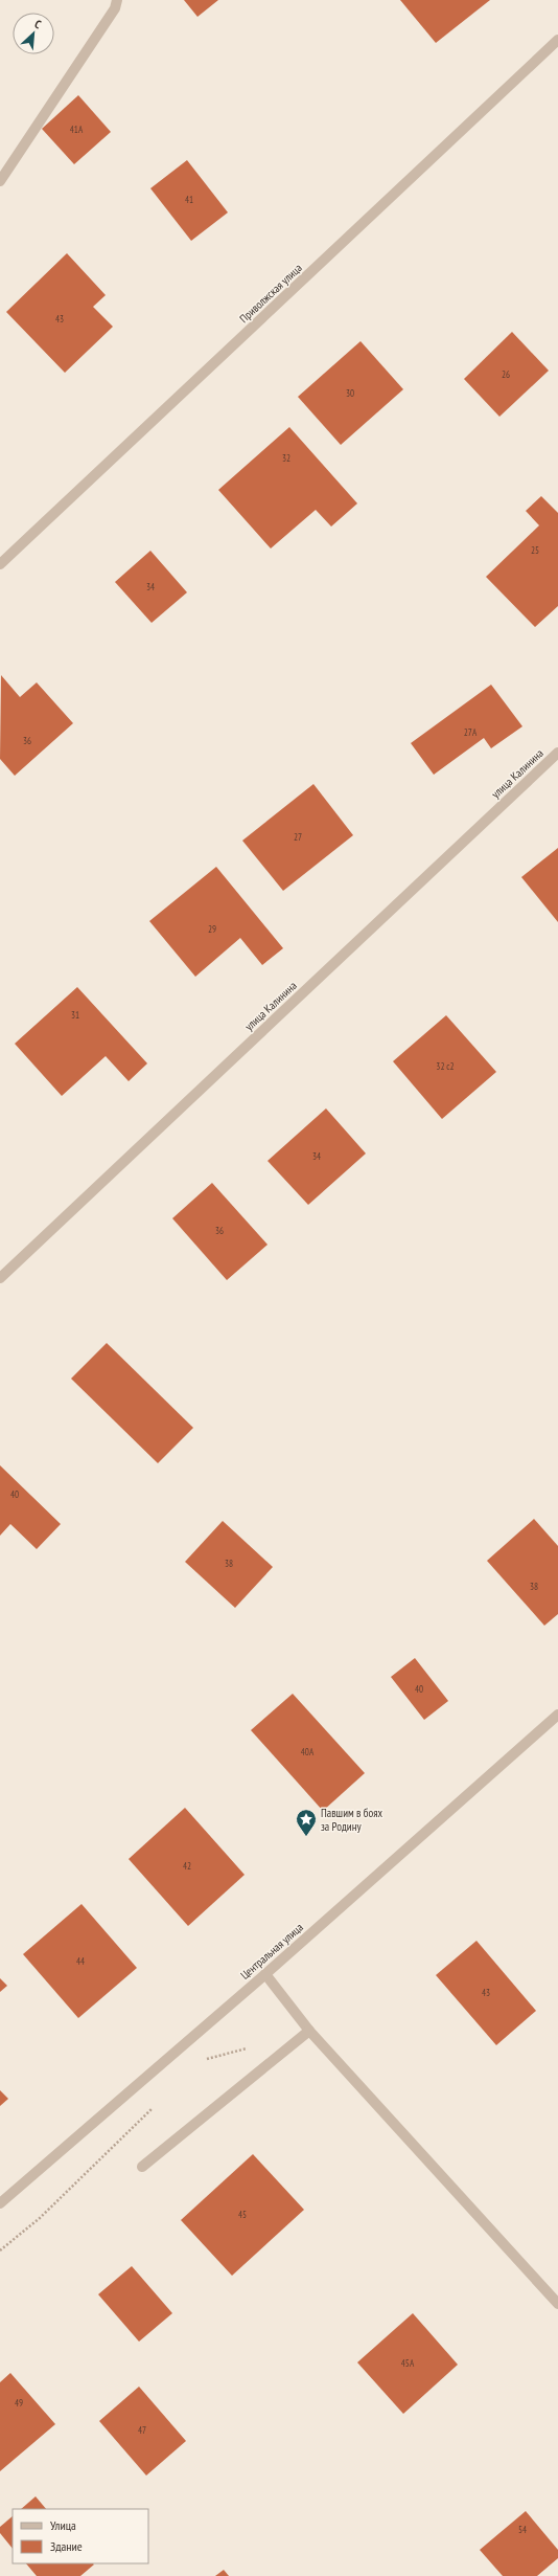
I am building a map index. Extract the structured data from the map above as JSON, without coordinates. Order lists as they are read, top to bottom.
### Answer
{
  "streets": {
    "street": ["Приволжская улица", "улица Калинина", "Центральная улица"]
  },
  "places": {
    "place": ["Павшим в боях за Родину"]
  },
  "house_numbers": [
    "41А",
    "41",
    "43",
    "26",
    "30",
    "32",
    "25",
    "34",
    "27А",
    "36",
    "27",
    "29",
    "31",
    "32 с2",
    "34",
    "36",
    "40",
    "38",
    "38",
    "40",
    "40А",
    "42",
    "44",
    "43",
    "45",
    "45А",
    "49",
    "47",
    "54"
  ],
  "legend": ["Улица", "Здание"],
  "north": "top right"
}
